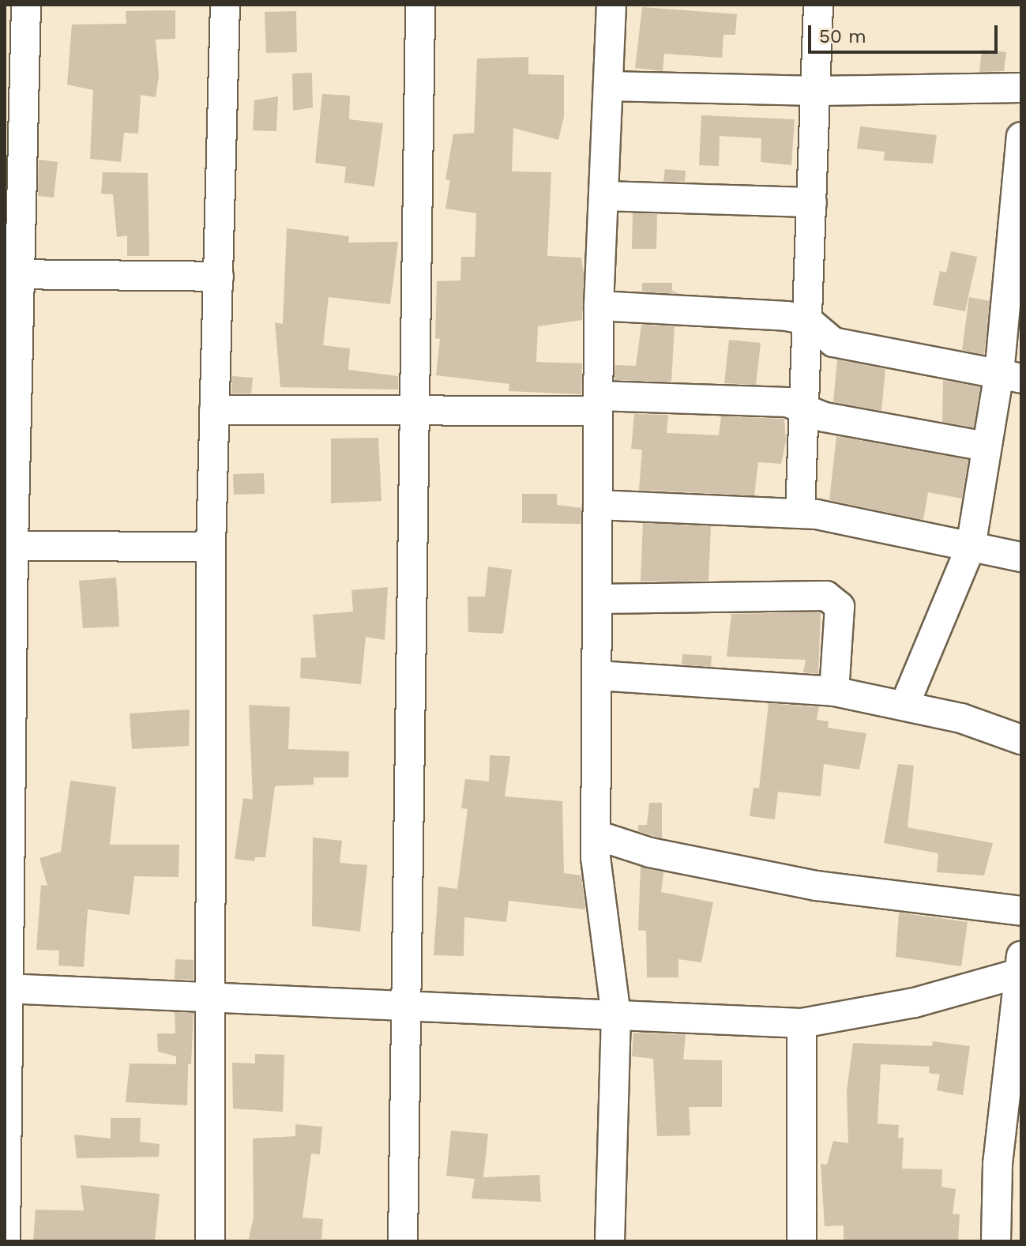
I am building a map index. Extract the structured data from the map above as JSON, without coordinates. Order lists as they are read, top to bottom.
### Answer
{
  "scale_bar": "50 m"
}
